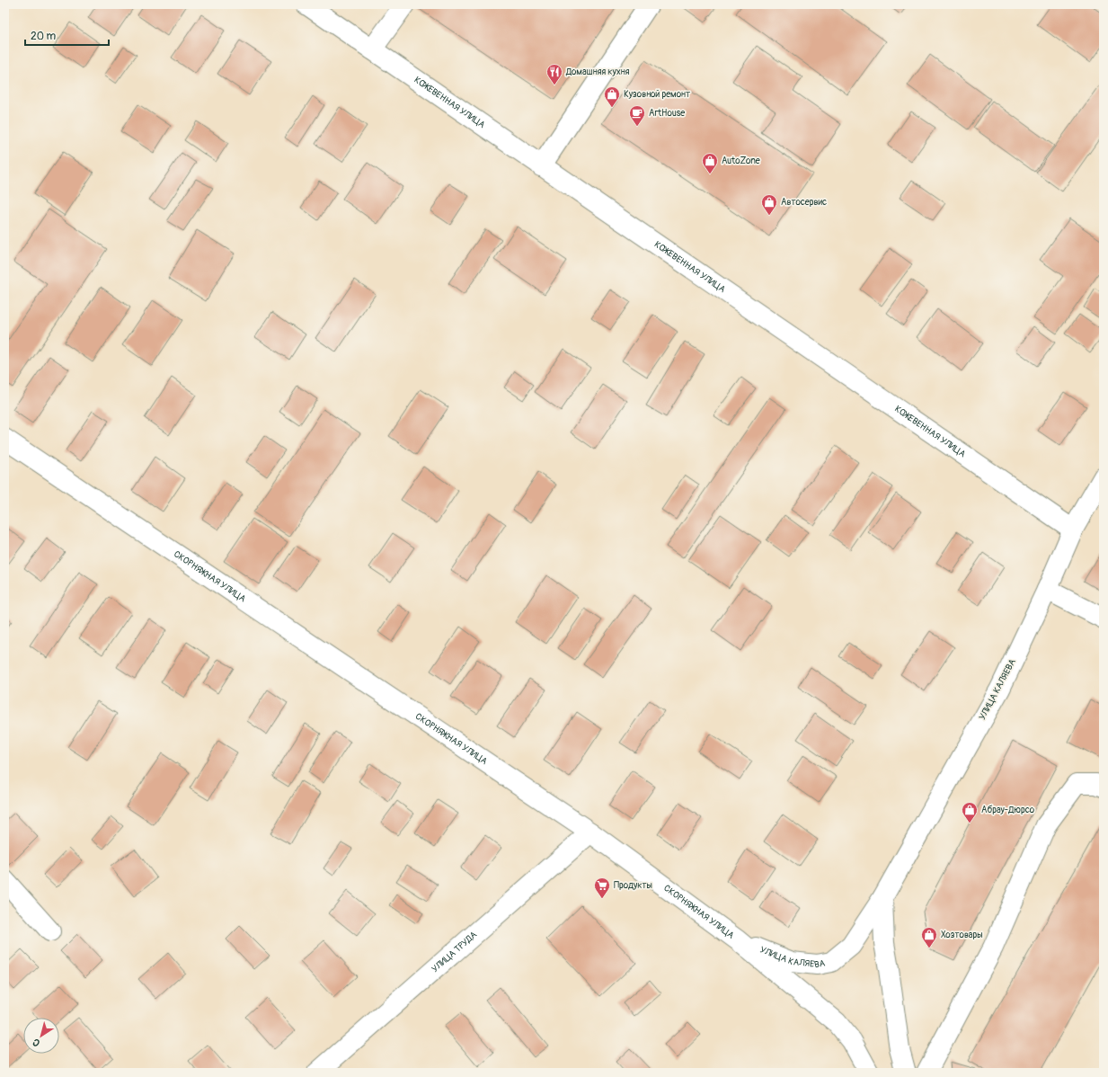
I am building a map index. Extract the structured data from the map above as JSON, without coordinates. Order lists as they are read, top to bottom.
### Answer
{
  "streets": {
    "main road": [
      "КОЖЕВЕННАЯ УЛИЦА",
      "СКОРНЯЖНАЯ УЛИЦА",
      "УЛИЦА КАЛЯЕВА",
      "УЛИЦА ТРУДА"
    ]
  },
  "crossings": [
    ["КОЖЕВЕННАЯ УЛИЦА", "УЛИЦА КАЛЯЕВА"],
    ["СКОРНЯЖНАЯ УЛИЦА", "УЛИЦА КАЛЯЕВА"],
    ["СКОРНЯЖНАЯ УЛИЦА", "УЛИЦА ТРУДА"]
  ],
  "places": {
    "restaurant": ["Домашняя кухня"],
    "shop": [
      "Кузовной ремонт",
      "AutoZone",
      "Автосервис",
      "Абрау-Дюрсо",
      "Хозтовары"
    ],
    "cafe": ["ArtHouse"],
    "supermarket": ["Продукты"]
  },
  "scale_bar": "20 m",
  "north": "bottom left"
}
